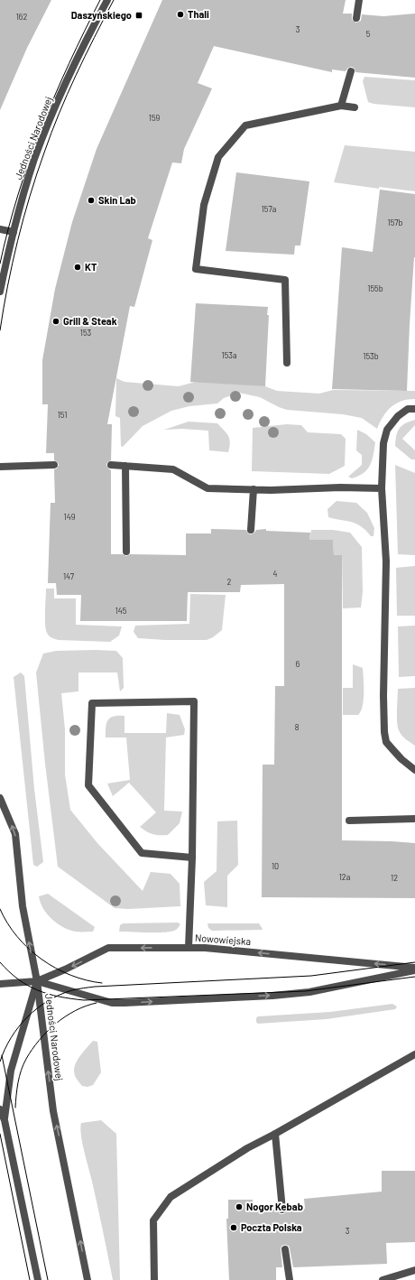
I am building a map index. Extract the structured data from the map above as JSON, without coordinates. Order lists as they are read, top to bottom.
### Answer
{
  "streets": {
    "street": ["Jedności Narodowej", "Nowowiejska"]
  },
  "crossings": [
    ["Jedności Narodowej", "Nowowiejska"]
  ],
  "places": {
    "other": [
      "Thali",
      "Skin Lab",
      "KT",
      "Grill & Steak",
      "Nogor Kebab",
      "Poczta Polska"
    ],
    "transit": ["Daszyńskiego"]
  },
  "house_numbers": [
    "162",
    "3",
    "5",
    "159",
    "157a",
    "157b",
    "155b",
    "153",
    "153a",
    "153b",
    "151",
    "149",
    "4",
    "147",
    "2",
    "145",
    "6",
    "8",
    "10",
    "12a",
    "12",
    "3"
  ]
}
